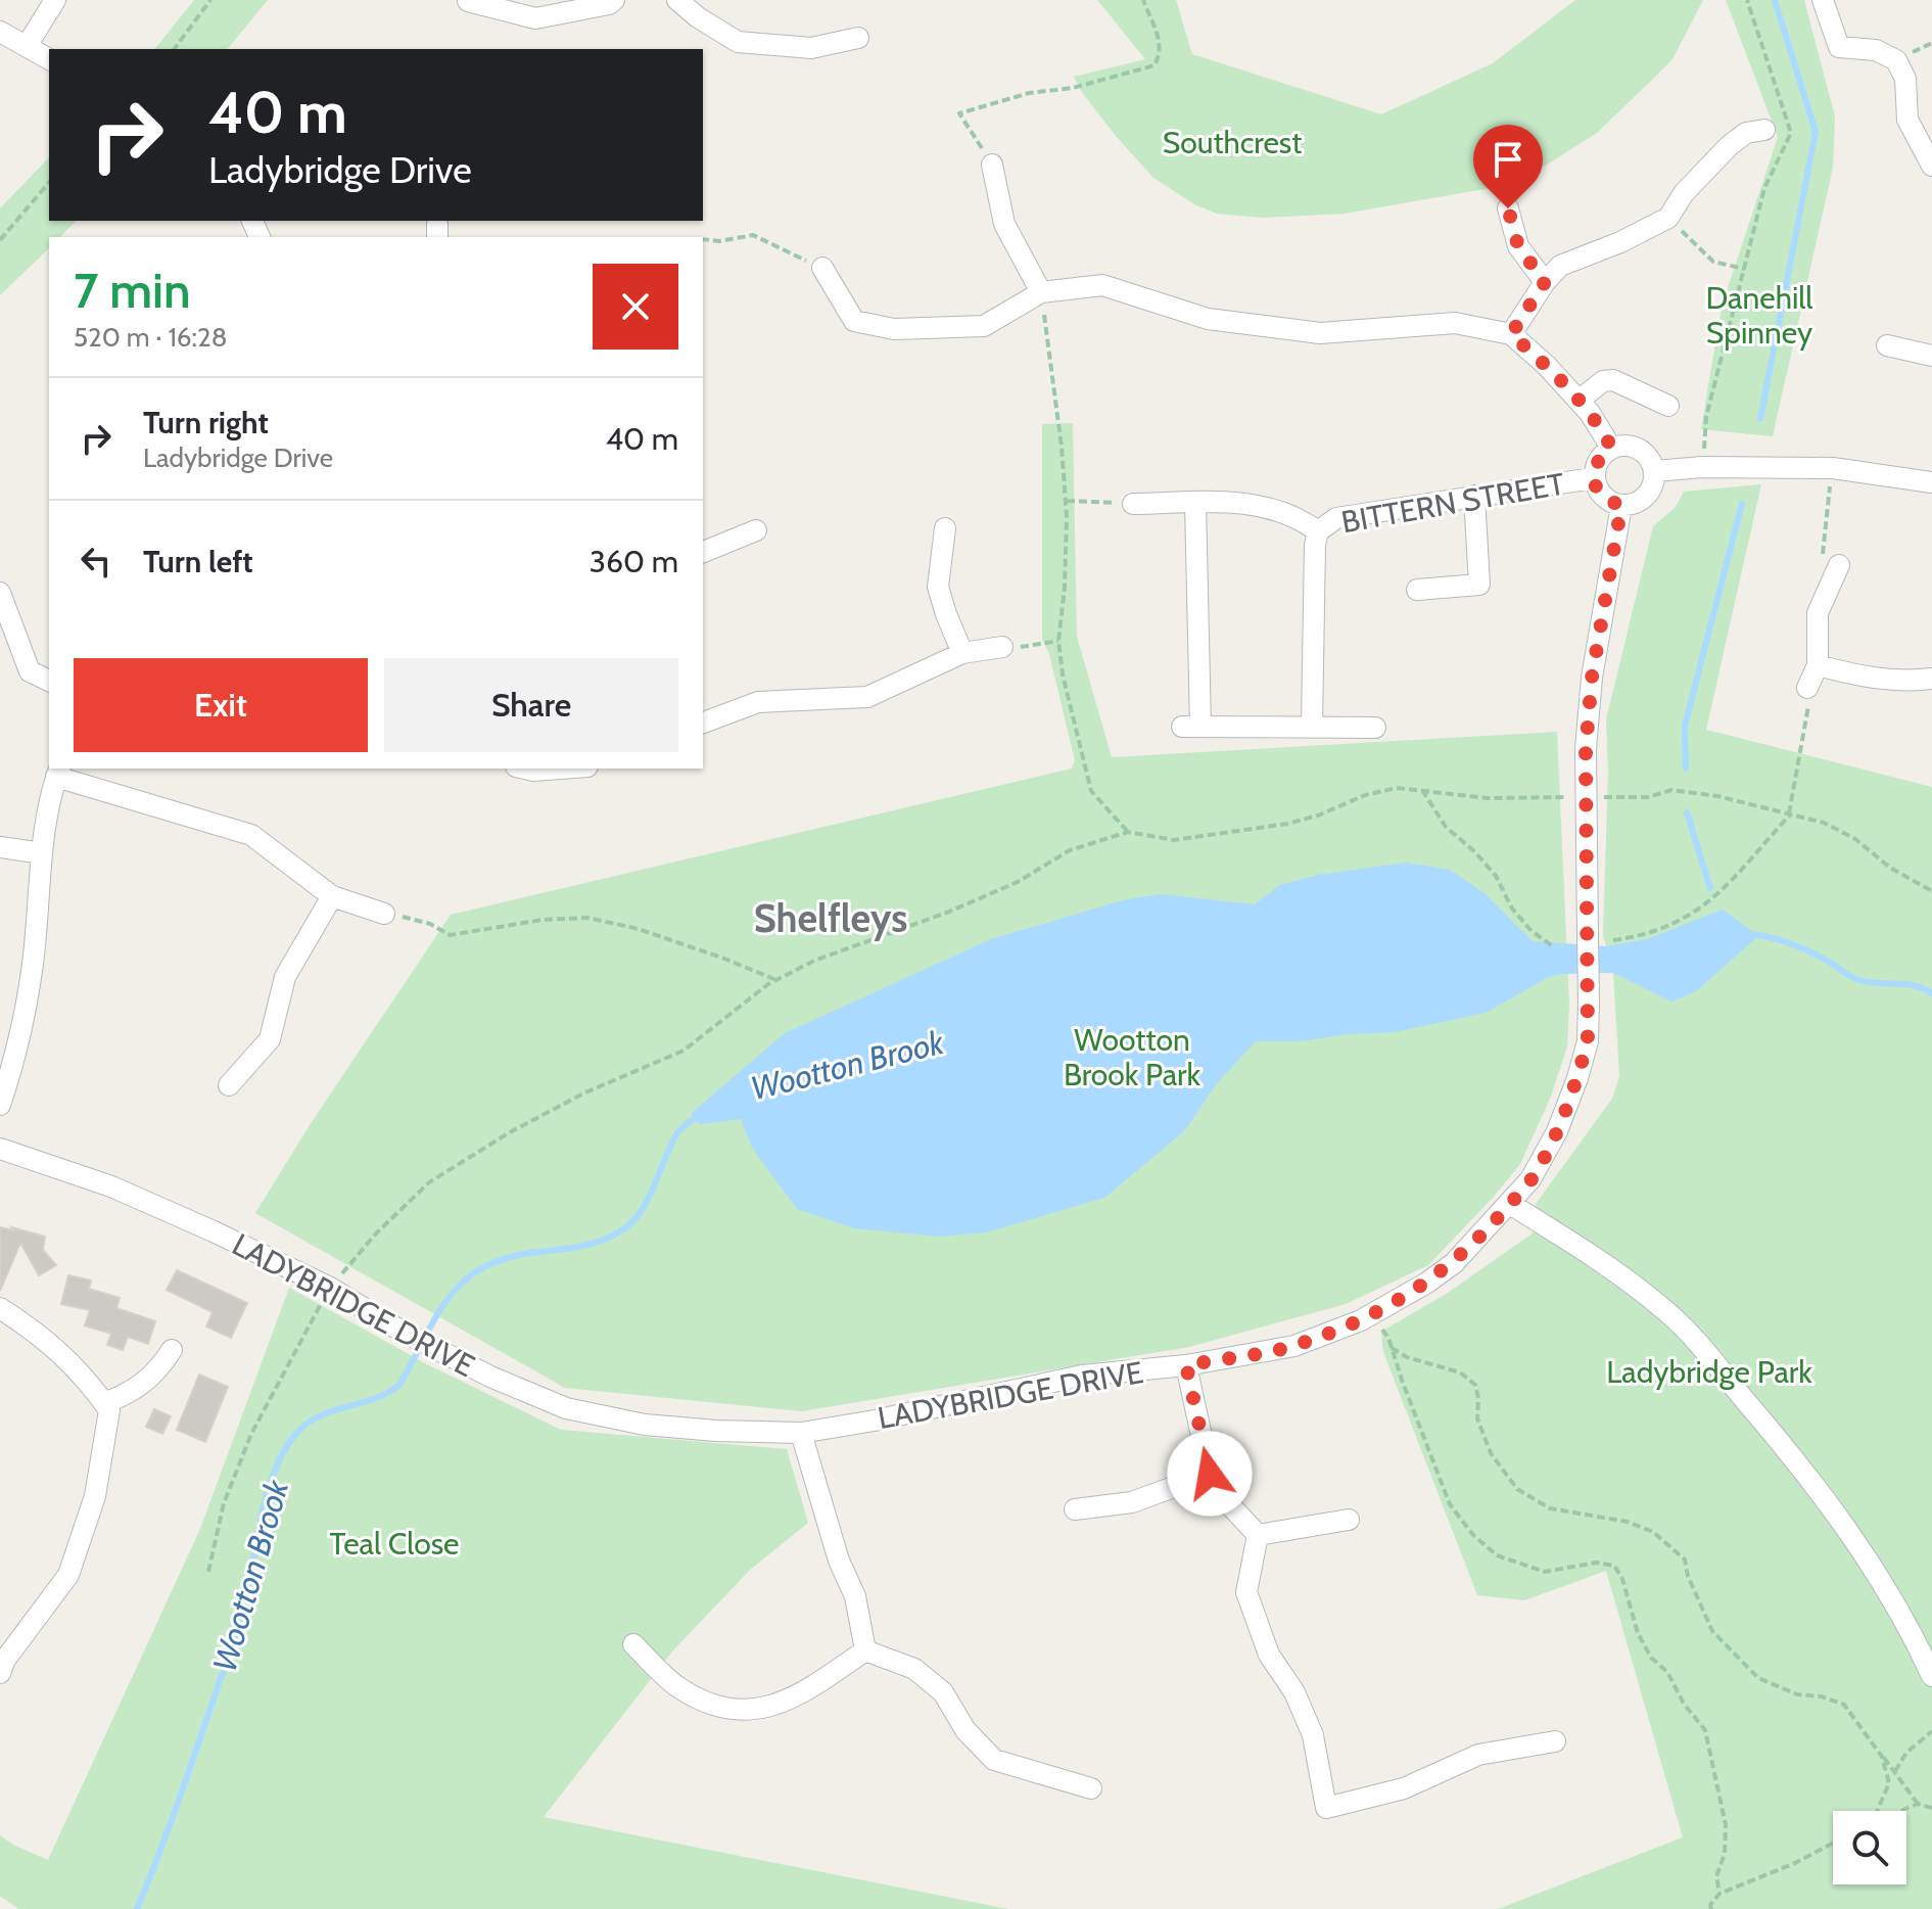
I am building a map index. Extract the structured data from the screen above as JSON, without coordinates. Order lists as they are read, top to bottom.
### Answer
{
  "streets": {
    "street": ["BITTERN STREET", "LADYBRIDGE DRIVE"]
  },
  "crossings": [
    ["BITTERN STREET", "LADYBRIDGE DRIVE"]
  ],
  "districts": ["Shelfleys"],
  "water": ["Wootton Brook"],
  "parks": [
    "Southcrest",
    "Danehill Spinney",
    "Wootton Brook Park",
    "Ladybridge Park",
    "Teal Close"
  ],
  "page": {
    "turn": ["40 m", "Ladybridge Drive"],
    "heading": ["7 min", "520 m · 16:28"],
    "list": [
      {
        "name": "Turn right",
        "note": "Ladybridge Drive",
        "value": "40 m"
      },
      {
        "name": "Turn left",
        "value": "360 m"
      }
    ],
    "buttons": ["Exit", "Share"]
  }
}
